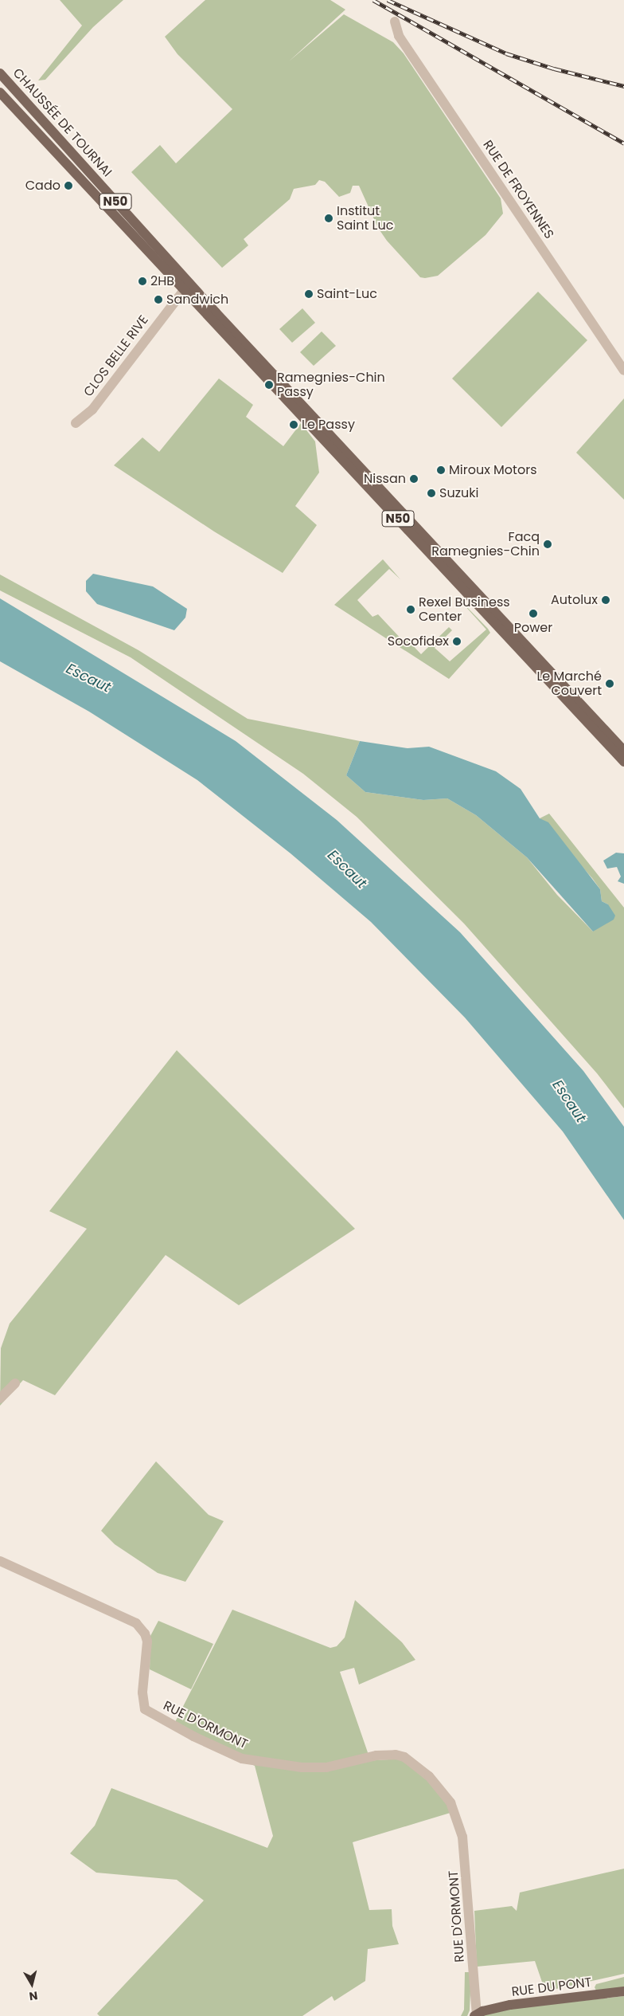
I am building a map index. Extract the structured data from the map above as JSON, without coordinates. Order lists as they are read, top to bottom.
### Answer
{
  "streets": {
    "main road": ["CHAUSSÉE DE TOURNAI", "N50", "RUE DU PONT"],
    "street": ["RUE DE FROYENNES", "CLOS BELLE RIVE", "RUE D'ORMONT"]
  },
  "crossings": [
    ["CHAUSSÉE DE TOURNAI", "CLOS BELLE RIVE"],
    ["RUE D'ORMONT", "RUE DU PONT"]
  ],
  "water": ["Escaut"],
  "places": [
    "Cado",
    "Institut Saint Luc",
    "2HB",
    "Saint-Luc",
    "Sandwich",
    "Ramegnies-Chin Passy",
    "Le Passy",
    "Miroux Motors",
    "Nissan",
    "Suzuki",
    "Facq Ramegnies-Chin",
    "Autolux",
    "Rexel Business Center",
    "Power",
    "Socofidex",
    "Le Marché Couvert"
  ],
  "north": "bottom"
}
